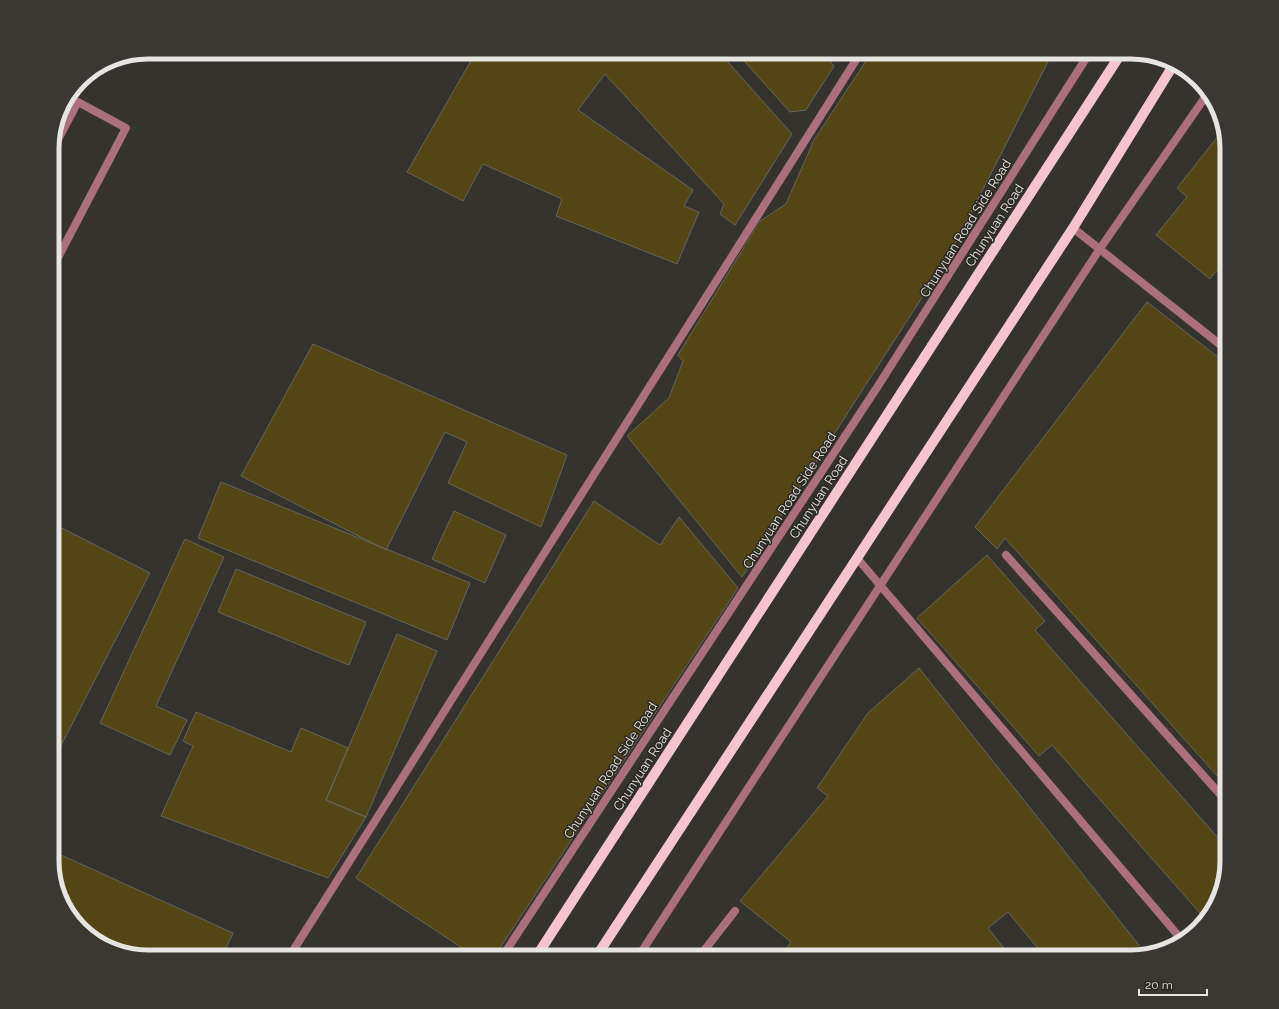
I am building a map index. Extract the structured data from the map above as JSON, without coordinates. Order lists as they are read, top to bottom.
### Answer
{
  "streets": {
    "main road": ["Chunyuan Road"],
    "street": ["Chunyuan Road Side Road"]
  },
  "scale_bar": "20 m"
}
